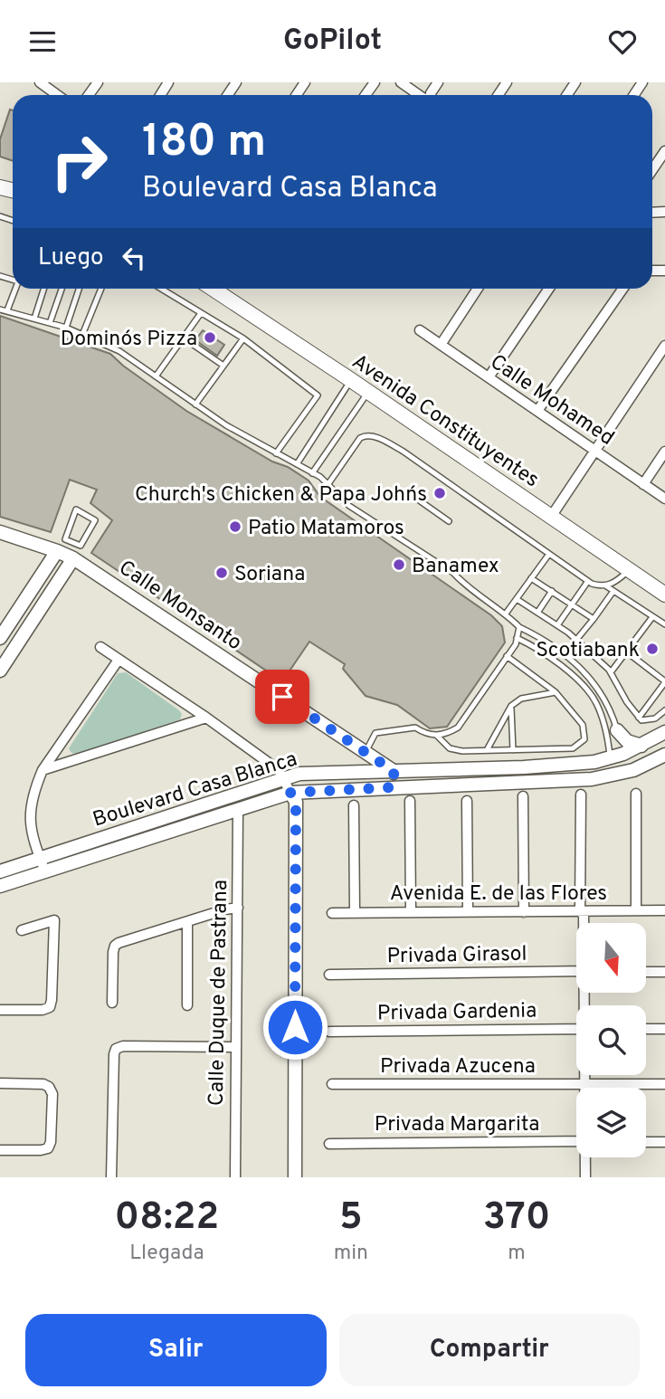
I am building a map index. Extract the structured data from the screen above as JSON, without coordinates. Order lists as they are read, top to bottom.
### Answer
{
  "streets": {
    "main road": ["Avenida Constituyentes"],
    "street": [
      "Calle Mohamed",
      "Calle Monsanto",
      "Boulevard Casa Blanca",
      "Avenida E. de las Flores",
      "Privada Girasol",
      "Calle Duque de Pastrana",
      "Privada Gardenia",
      "Privada Azucena",
      "Privada Margarita"
    ]
  },
  "crossings": [
    ["Calle Monsanto", "Boulevard Casa Blanca"],
    ["Boulevard Casa Blanca", "Calle Duque de Pastrana"]
  ],
  "places": [
    "Domino´s Pizza",
    "Church's Chicken & Papa John´s",
    "Patio Matamoros",
    "Banamex",
    "Soriana",
    "Scotiabank"
  ],
  "north": "bottom",
  "page": {
    "header": "GoPilot",
    "turn": ["180 m", "Boulevard Casa Blanca"],
    "then": "Luego",
    "eta": [
      "08:22",
      "Llegada",
      "5",
      "min",
      "370",
      "m"
    ],
    "buttons": ["Salir", "Compartir"]
  }
}
